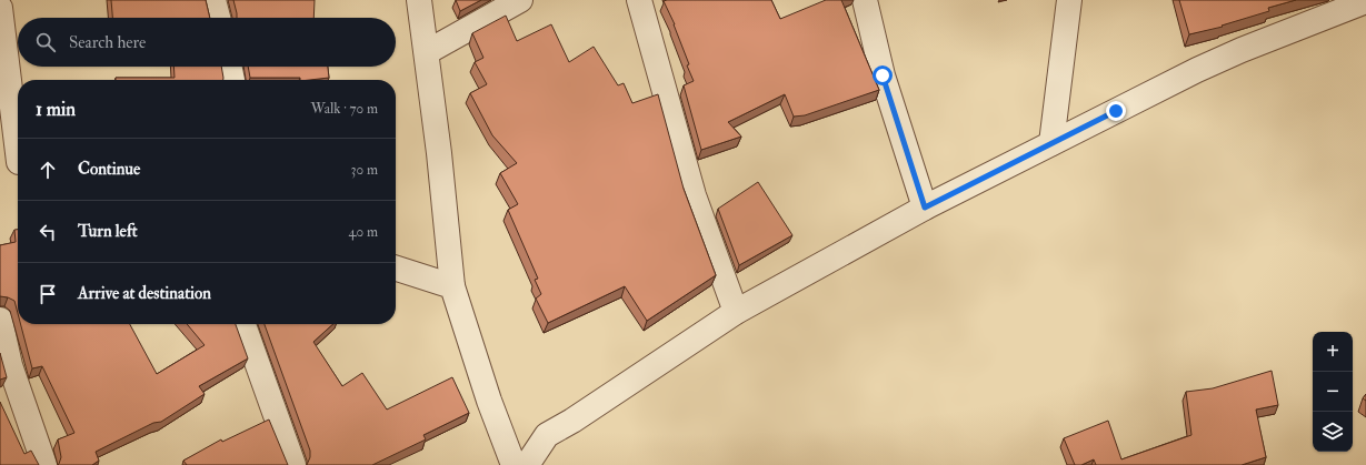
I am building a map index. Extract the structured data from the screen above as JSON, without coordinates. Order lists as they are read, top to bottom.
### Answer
{
  "page": {
    "search": "Search here",
    "heading": ["1 min", "Walk · 70 m"],
    "list": [
      ["Continue", "30 m"],
      ["Turn left", "40 m"],
      "Arrive at destination"
    ],
    "map_buttons": ["+", "−"]
  }
}
